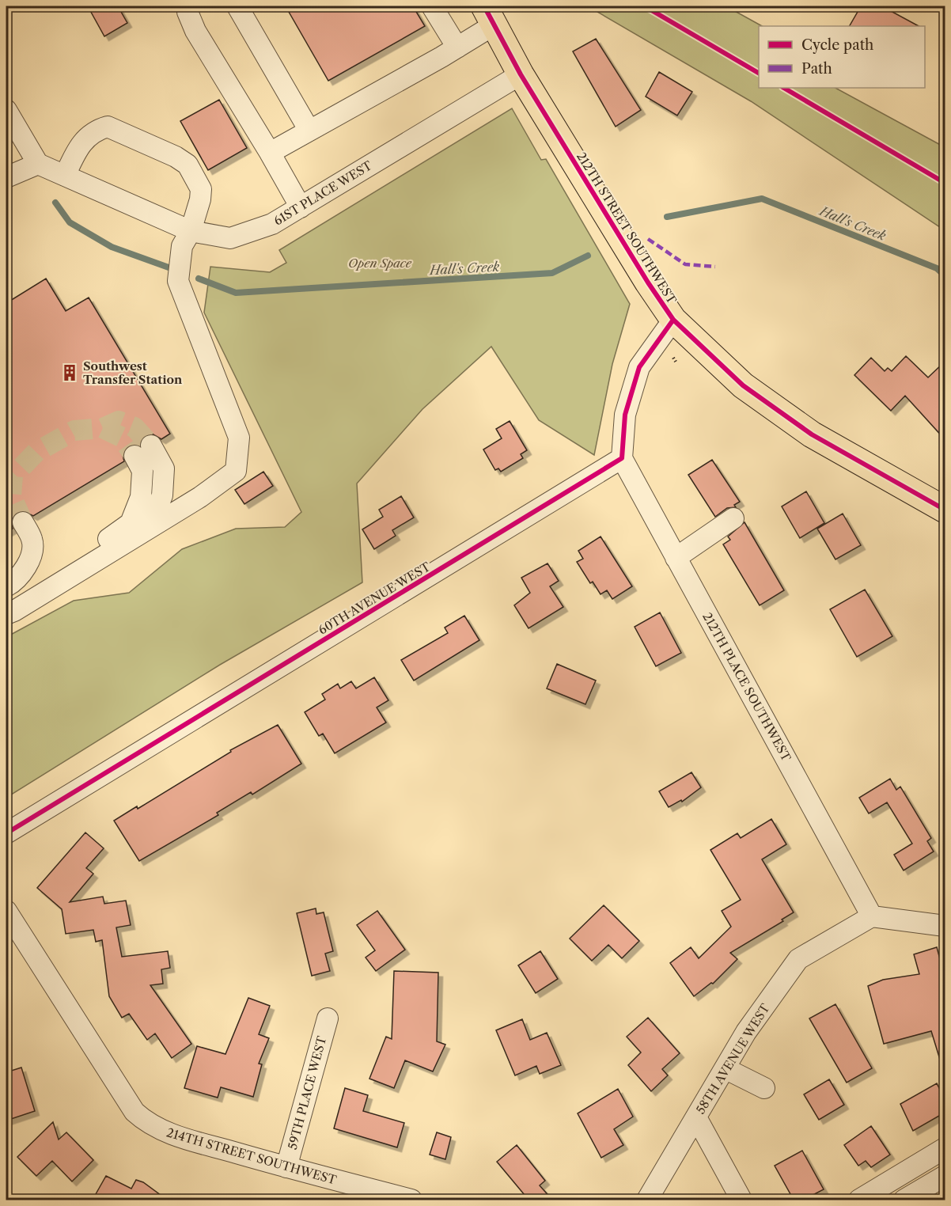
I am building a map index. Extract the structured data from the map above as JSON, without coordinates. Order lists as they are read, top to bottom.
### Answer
{
  "streets": {
    "main road": ["212TH STREET SOUTHWEST"],
    "street": [
      "61ST PLACE WEST",
      "60TH AVENUE WEST",
      "212TH PLACE SOUTHWEST",
      "58TH AVENUE WEST",
      "59TH PLACE WEST",
      "214TH STREET SOUTHWEST"
    ]
  },
  "crossings": [
    ["61ST PLACE WEST", "212TH STREET SOUTHWEST"],
    ["60TH AVENUE WEST", "212TH PLACE SOUTHWEST"],
    ["212TH PLACE SOUTHWEST", "58TH AVENUE WEST"],
    ["59TH PLACE WEST", "214TH STREET SOUTHWEST"]
  ],
  "water": ["Hall's Creek"],
  "parks": ["Open Space"],
  "places": {
    "building": ["Southwest Transfer Station"]
  },
  "legend": ["Cycle path", "Path"]
}
